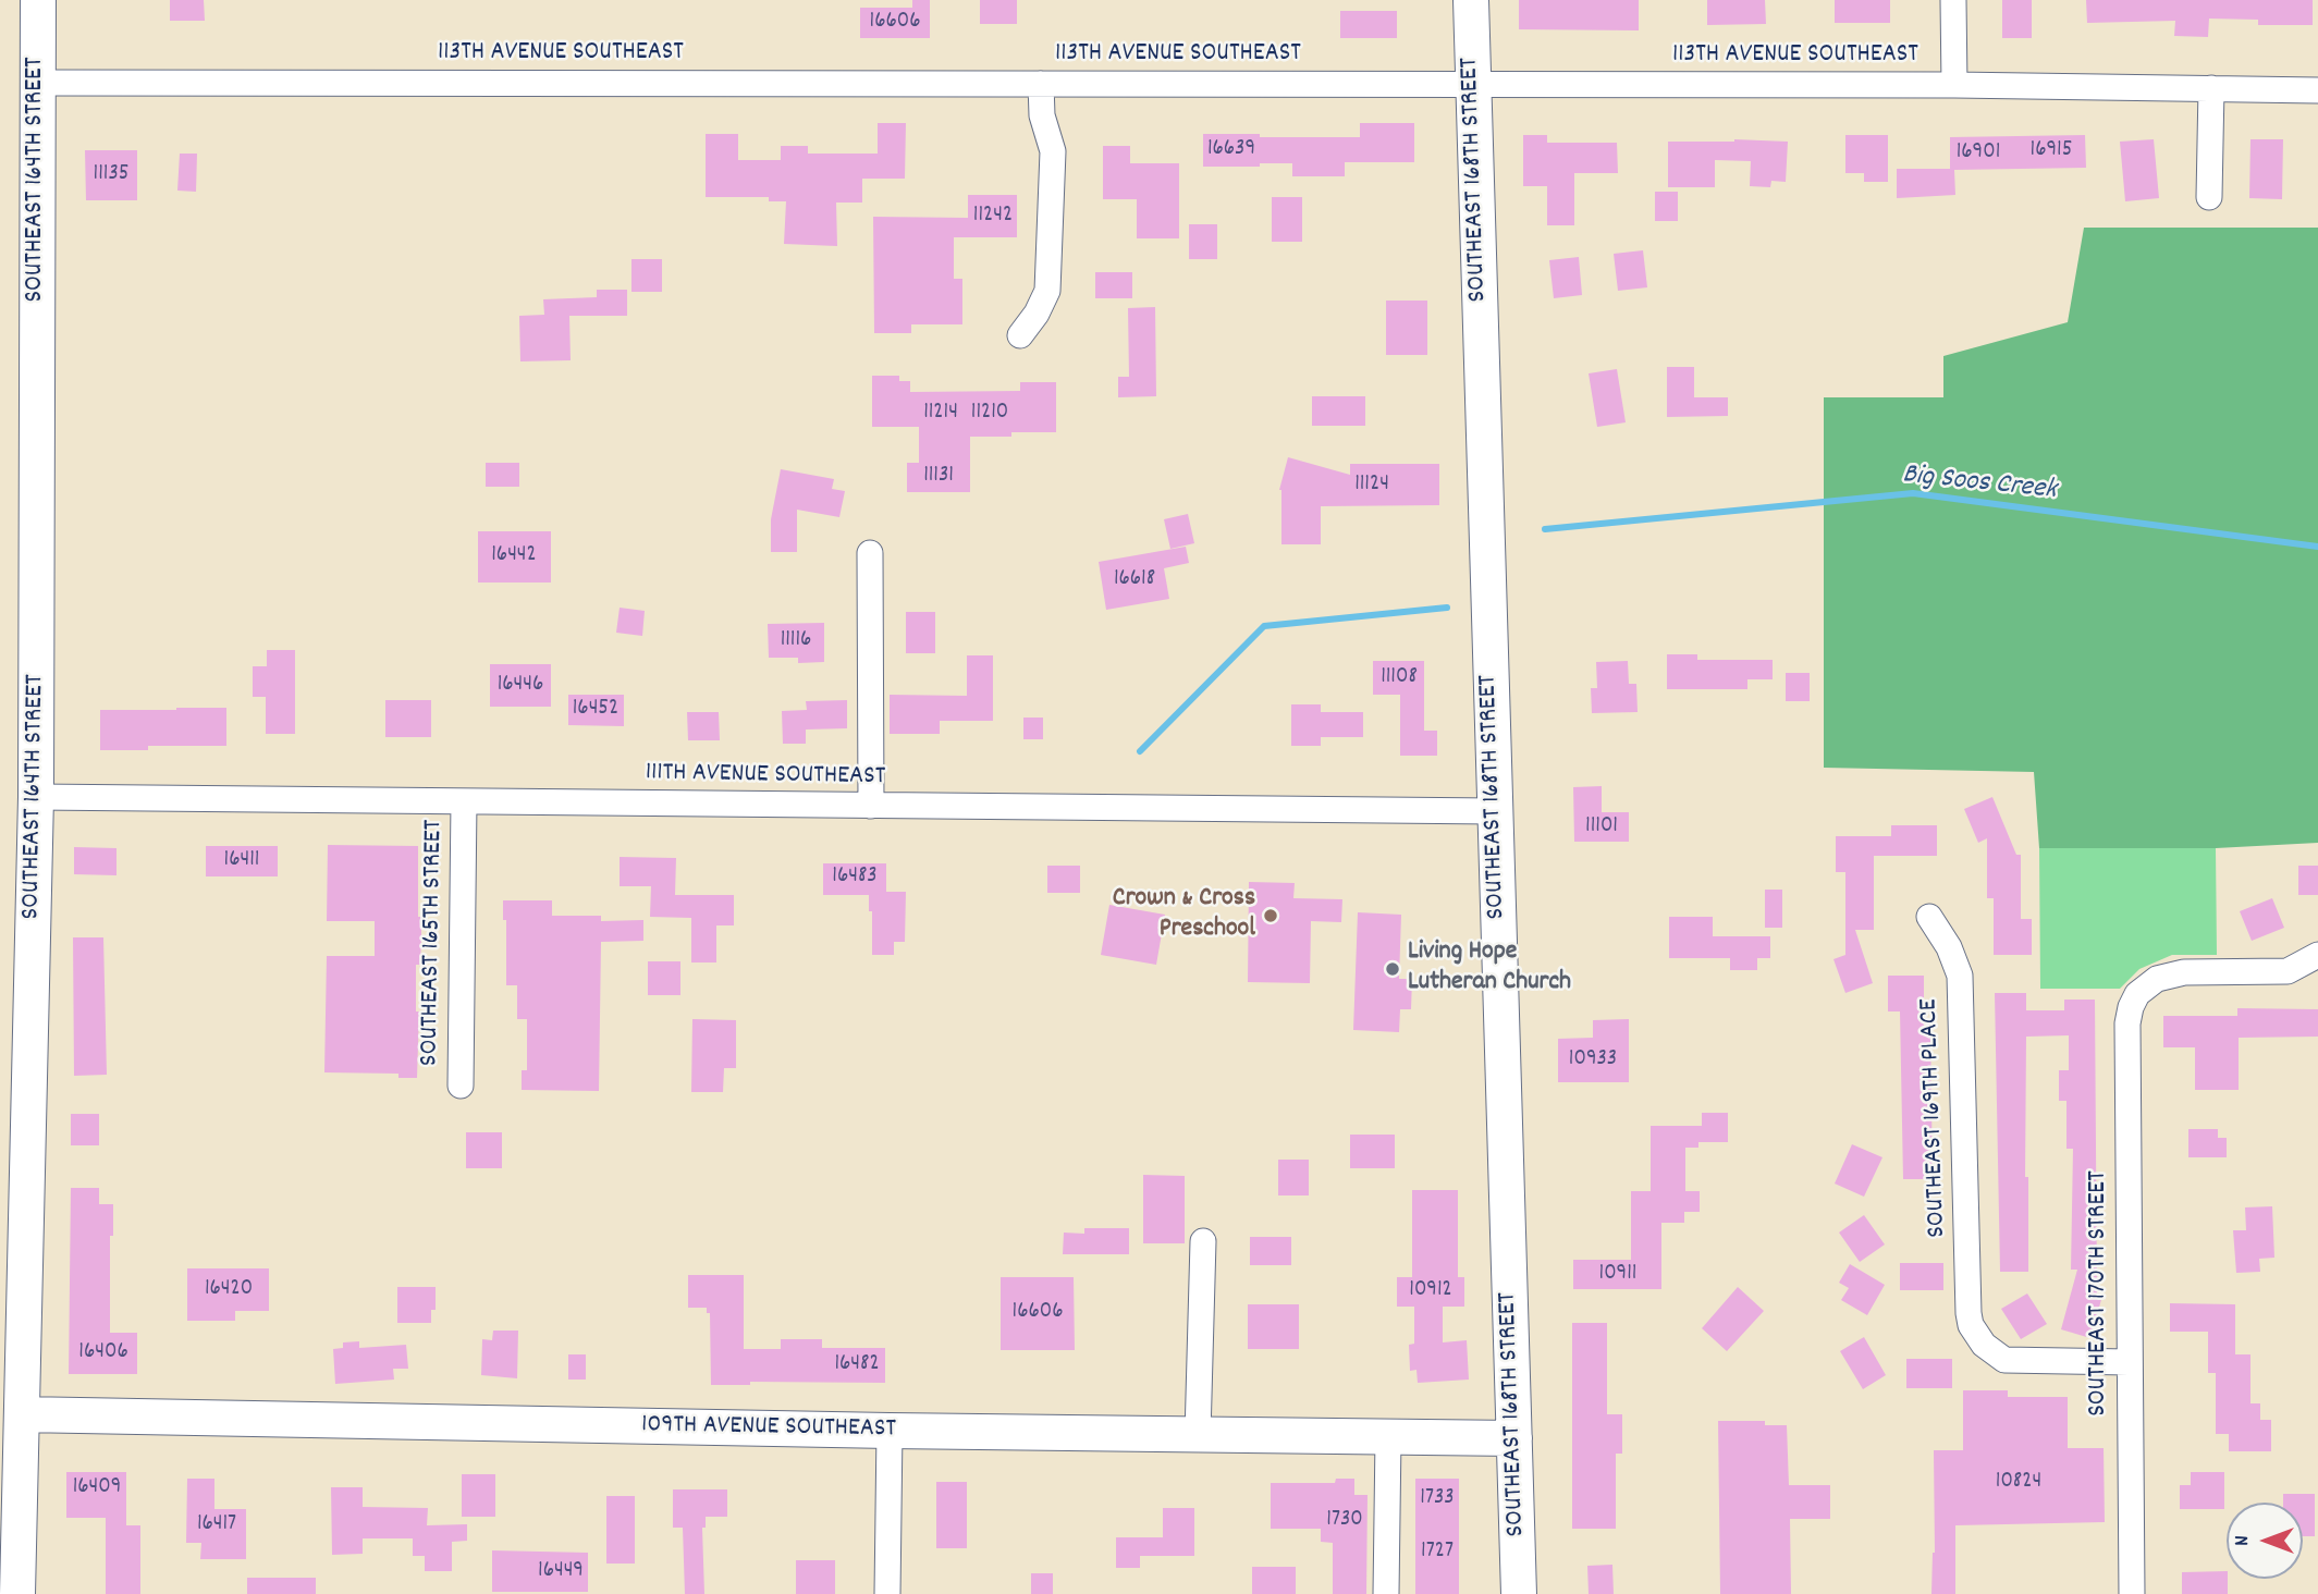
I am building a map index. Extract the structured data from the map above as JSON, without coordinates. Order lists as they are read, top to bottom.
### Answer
{
  "streets": {
    "street": [
      "113TH AVENUE SOUTHEAST",
      "SOUTHEAST 164TH STREET",
      "SOUTHEAST 168TH STREET",
      "111TH AVENUE SOUTHEAST",
      "SOUTHEAST 165TH STREET",
      "SOUTHEAST 169TH PLACE",
      "SOUTHEAST 170TH STREET",
      "109TH AVENUE SOUTHEAST"
    ]
  },
  "crossings": [
    ["113TH AVENUE SOUTHEAST", "SOUTHEAST 164TH STREET"],
    ["113TH AVENUE SOUTHEAST", "SOUTHEAST 168TH STREET"],
    ["SOUTHEAST 164TH STREET", "111TH AVENUE SOUTHEAST"],
    ["SOUTHEAST 164TH STREET", "109TH AVENUE SOUTHEAST"],
    ["SOUTHEAST 168TH STREET", "111TH AVENUE SOUTHEAST"],
    ["SOUTHEAST 168TH STREET", "109TH AVENUE SOUTHEAST"],
    ["111TH AVENUE SOUTHEAST", "SOUTHEAST 165TH STREET"],
    ["SOUTHEAST 169TH PLACE", "SOUTHEAST 170TH STREET"]
  ],
  "water": ["Big Soos Creek"],
  "places": ["Crown & Cross Preschool", "Living Hope Lutheran Church"],
  "house_numbers": [
    "16606",
    "16639",
    "16915",
    "16901",
    "11135",
    "11242",
    "11214",
    "11210",
    "11131",
    "11124",
    "16442",
    "16618",
    "11116",
    "11108",
    "16446",
    "16452",
    "11101",
    "16411",
    "16483",
    "10933",
    "10911",
    "16420",
    "10912",
    "16606",
    "16406",
    "16482",
    "10824",
    "16409",
    "1733",
    "1730",
    "16417",
    "1727",
    "16449"
  ],
  "north": "left"
}
